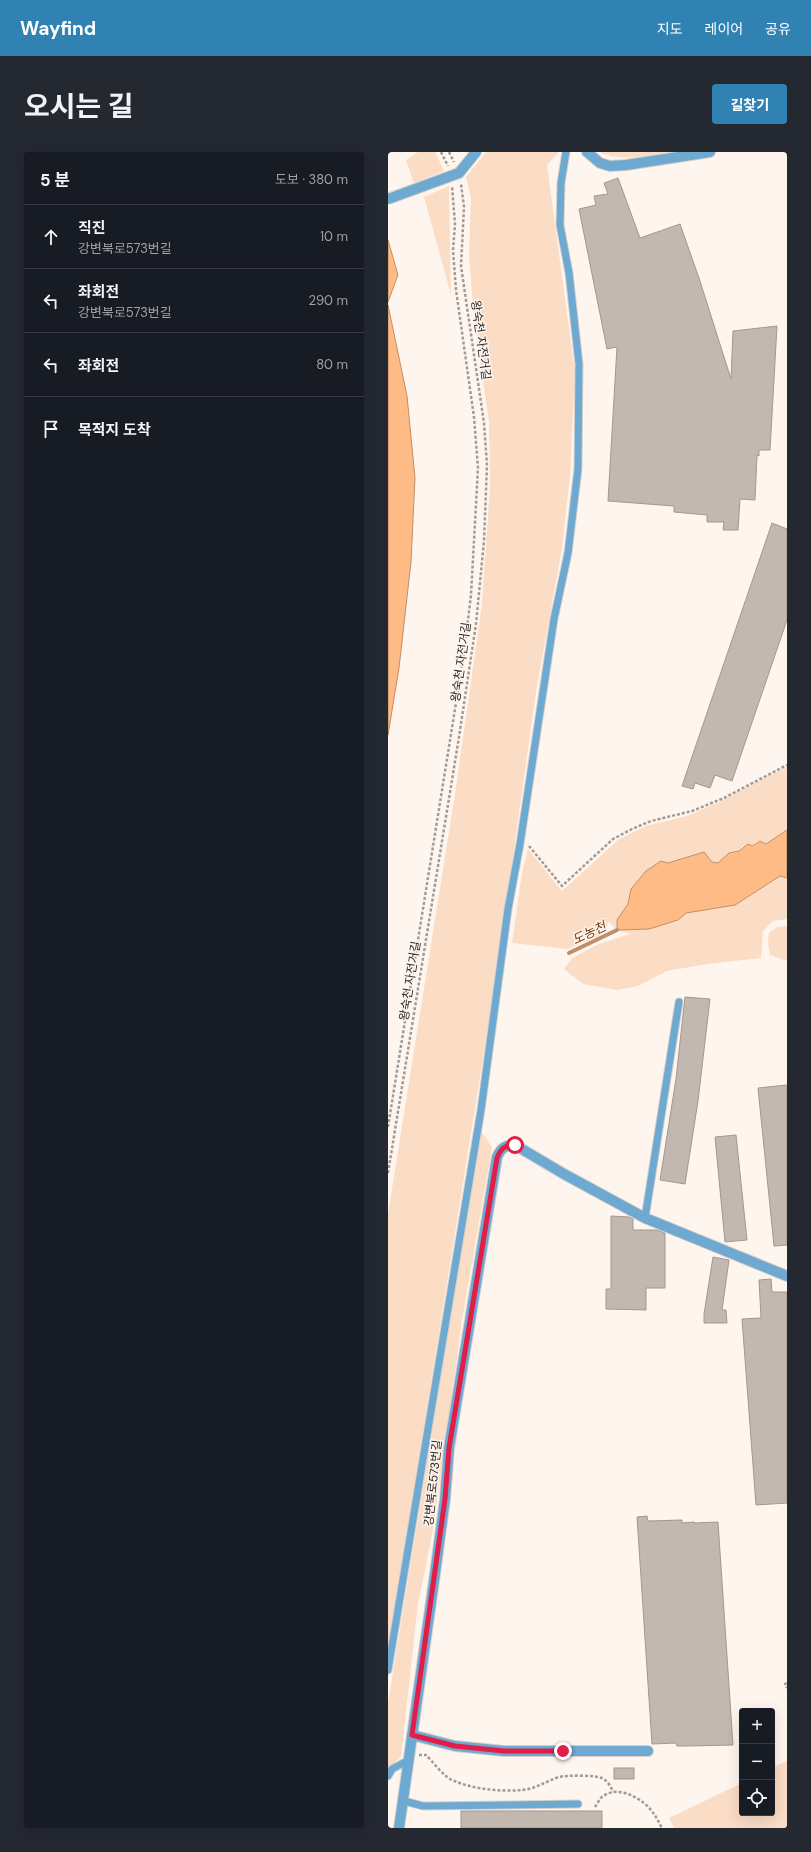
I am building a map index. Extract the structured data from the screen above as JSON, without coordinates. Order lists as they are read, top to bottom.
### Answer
{
  "streets": {
    "street": ["강변북로573번길"],
    "path": ["왕숙천 자전거길"]
  },
  "water": ["도농천"],
  "page": {
    "header": "Wayfind",
    "nav": ["지도", "레이어", "공유"],
    "title": "오시는 길",
    "buttons": "길찾기",
    "heading": ["5 분", "도보 · 380 m"],
    "list": [
      ["직진", "강변북로573번길", "10 m"],
      ["좌회전", "강변북로573번길", "290 m"],
      ["좌회전", "80 m"],
      "목적지 도착"
    ],
    "map_buttons": ["+", "−"]
  }
}
